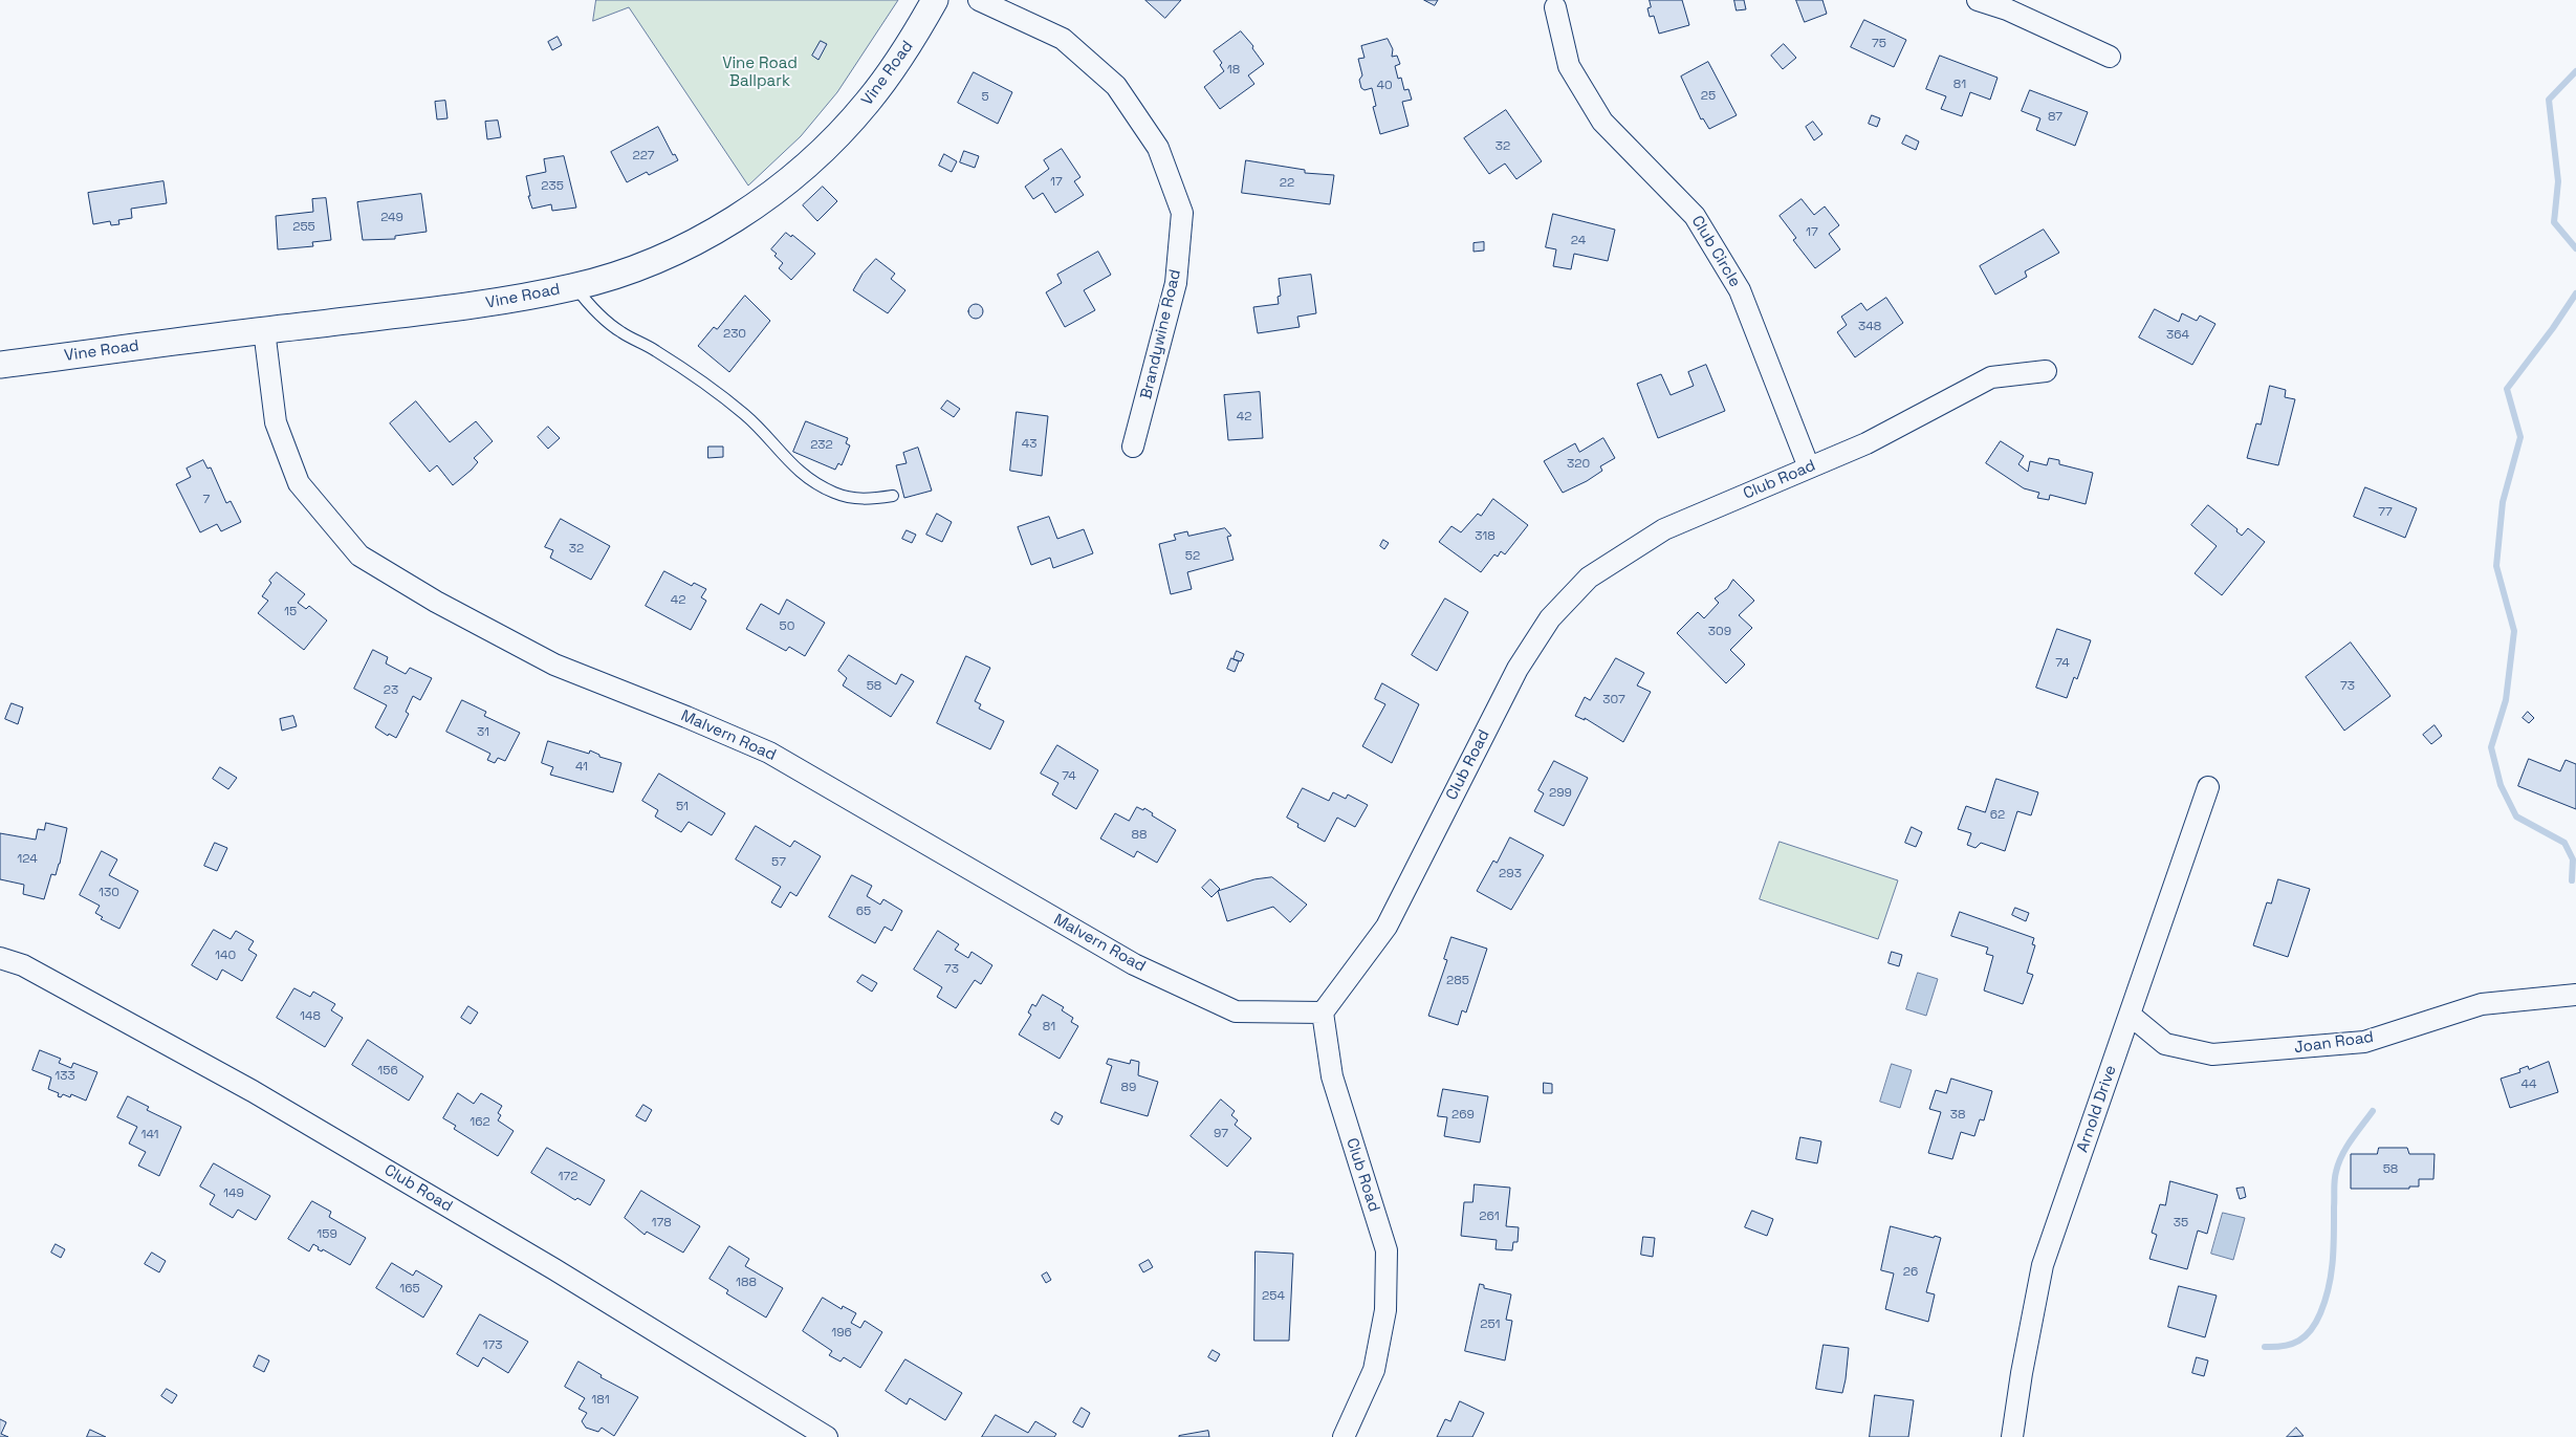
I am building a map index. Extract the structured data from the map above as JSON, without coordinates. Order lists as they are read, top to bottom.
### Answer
{
  "streets": {
    "street": [
      "Vine Road",
      "Club Circle",
      "Brandywine Road",
      "Club Road",
      "Malvern Road",
      "Joan Road",
      "Arnold Drive"
    ]
  },
  "crossings": [
    ["Vine Road", "Malvern Road"],
    ["Club Circle", "Club Road"],
    ["Club Road", "Malvern Road"],
    ["Joan Road", "Arnold Drive"]
  ],
  "parks": ["Vine Road Ballpark"],
  "house_numbers": [
    "75",
    "18",
    "81",
    "40",
    "25",
    "5",
    "87",
    "32",
    "227",
    "17",
    "22",
    "235",
    "249",
    "255",
    "17",
    "24",
    "348",
    "230",
    "364",
    "42",
    "43",
    "232",
    "320",
    "7",
    "77",
    "318",
    "32",
    "52",
    "42",
    "15",
    "50",
    "309",
    "74",
    "58",
    "73",
    "23",
    "307",
    "31",
    "41",
    "74",
    "299",
    "51",
    "62",
    "88",
    "124",
    "57",
    "293",
    "130",
    "65",
    "140",
    "73",
    "285",
    "148",
    "81",
    "156",
    "133",
    "44",
    "89",
    "269",
    "38",
    "162",
    "97",
    "141",
    "58",
    "172",
    "149",
    "261",
    "178",
    "35",
    "159",
    "26",
    "188",
    "165",
    "254",
    "251",
    "196",
    "173",
    "181"
  ]
}
